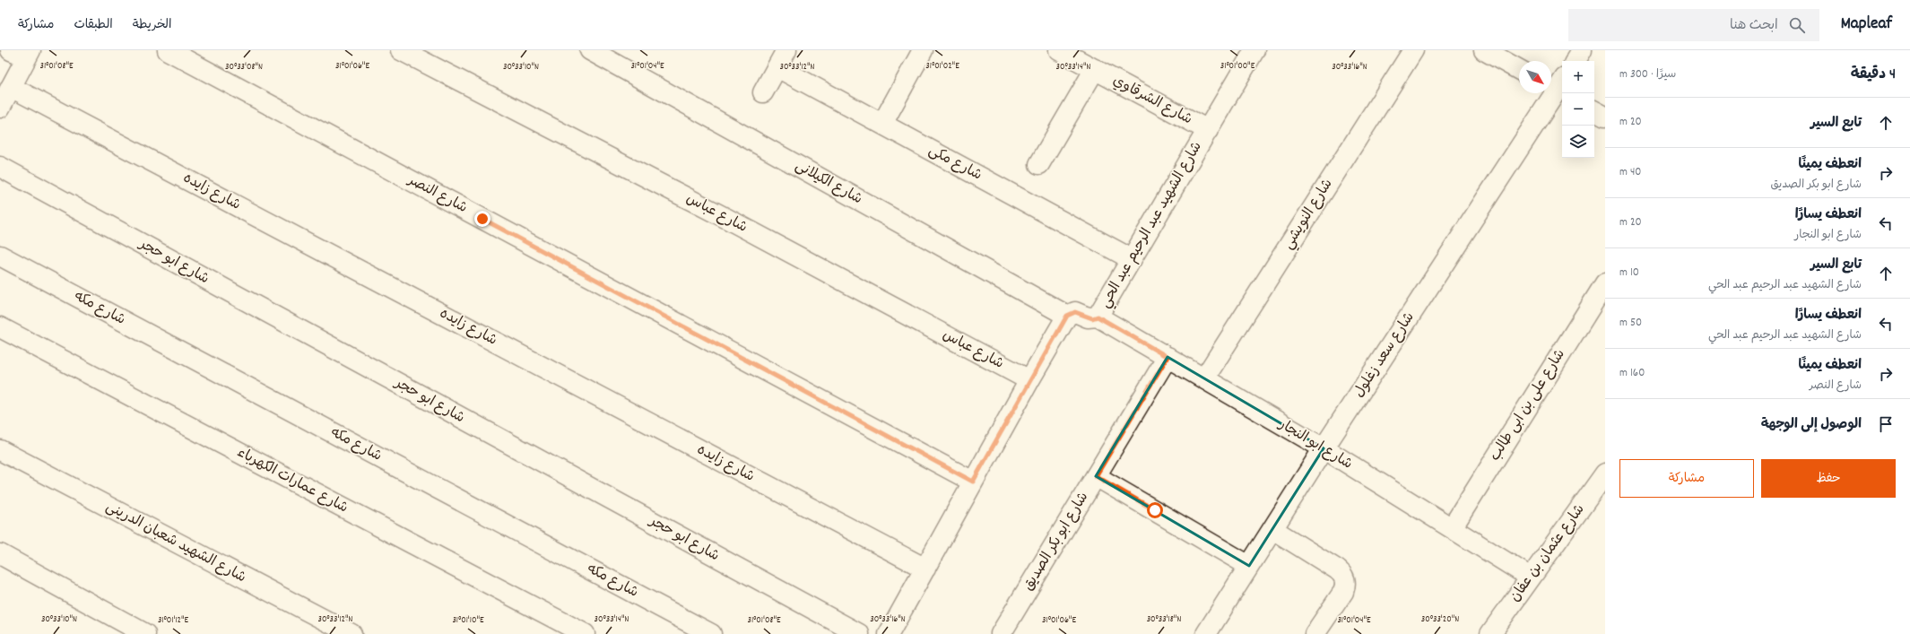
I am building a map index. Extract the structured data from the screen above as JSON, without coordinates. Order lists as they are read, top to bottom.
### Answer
{
  "streets": {
    "street": [
      "شارع الشرقاوي",
      "شارع مكى",
      "شارع الكيلانى",
      "شارع زايده",
      "شارع النصر",
      "شارع عباس",
      "شارع النويشي",
      "شارع الشهيد عبد الرحيم عبد الحي",
      "شارع ابو حجر",
      "شارع مكه",
      "شارع سعد زغلول",
      "شارع على بن ابى طالب",
      "شارع ابو النجار",
      "شارع عمارات الكهرباء",
      "شارع ابو بكر الصديق",
      "شارع الشهيد شعبان الدرينى",
      "شارع عثمان بن عفان"
    ]
  },
  "crossings": [
    ["شارع الشرقاوي", "شارع الشهيد عبد الرحيم عبد الحي"],
    ["شارع مكى", "شارع الشهيد عبد الرحيم عبد الحي"],
    ["شارع الكيلانى", "شارع الشهيد عبد الرحيم عبد الحي"],
    ["شارع النويشي", "شارع ابو النجار"],
    ["شارع الشهيد عبد الرحيم عبد الحي", "شارع ابو النجار"],
    ["شارع سعد زغلول", "شارع ابو النجار"],
    ["شارع على بن ابى طالب", "شارع ابو النجار"],
    ["شارع ابو النجار", "شارع ابو بكر الصديق"],
    ["شارع ابو النجار", "شارع عثمان بن عفان"]
  ],
  "north": "bottom right",
  "page": {
    "header": "Mapleaf",
    "search": "ابحث هنا",
    "nav": ["الخريطة", "الطبقات", "مشاركة"],
    "heading": ["4 دقيقة", "سيرًا · 300 m"],
    "map_buttons": ["+", "−"],
    "list": [
      ["تابع السير", "20 m"],
      ["انعطف يمينًا", "شارع ابو بكر الصديق", "40 m"],
      ["انعطف يسارًا", "شارع ابو النجار", "20 m"],
      ["تابع السير", "شارع الشهيد عبد الرحيم عبد الحي", "10 m"],
      ["انعطف يسارًا", "شارع الشهيد عبد الرحيم عبد الحي", "50 m"],
      ["انعطف يمينًا", "شارع النصر", "160 m"],
      "الوصول إلى الوجهة"
    ],
    "buttons": ["حفظ", "مشاركة"]
  },
  "coordinates": [
    "31°01'08\"E",
    "31°01'06\"E",
    "31°01'04\"E",
    "31°01'02\"E",
    "31°01'00\"E",
    "30°33'10\"N",
    "30°33'16\"N",
    "30°33'08\"N",
    "30°33'12\"N",
    "30°33'14\"N",
    "30°33'18\"N",
    "30°33'20\"N",
    "31°01'12\"E",
    "31°01'10\"E"
  ]
}
